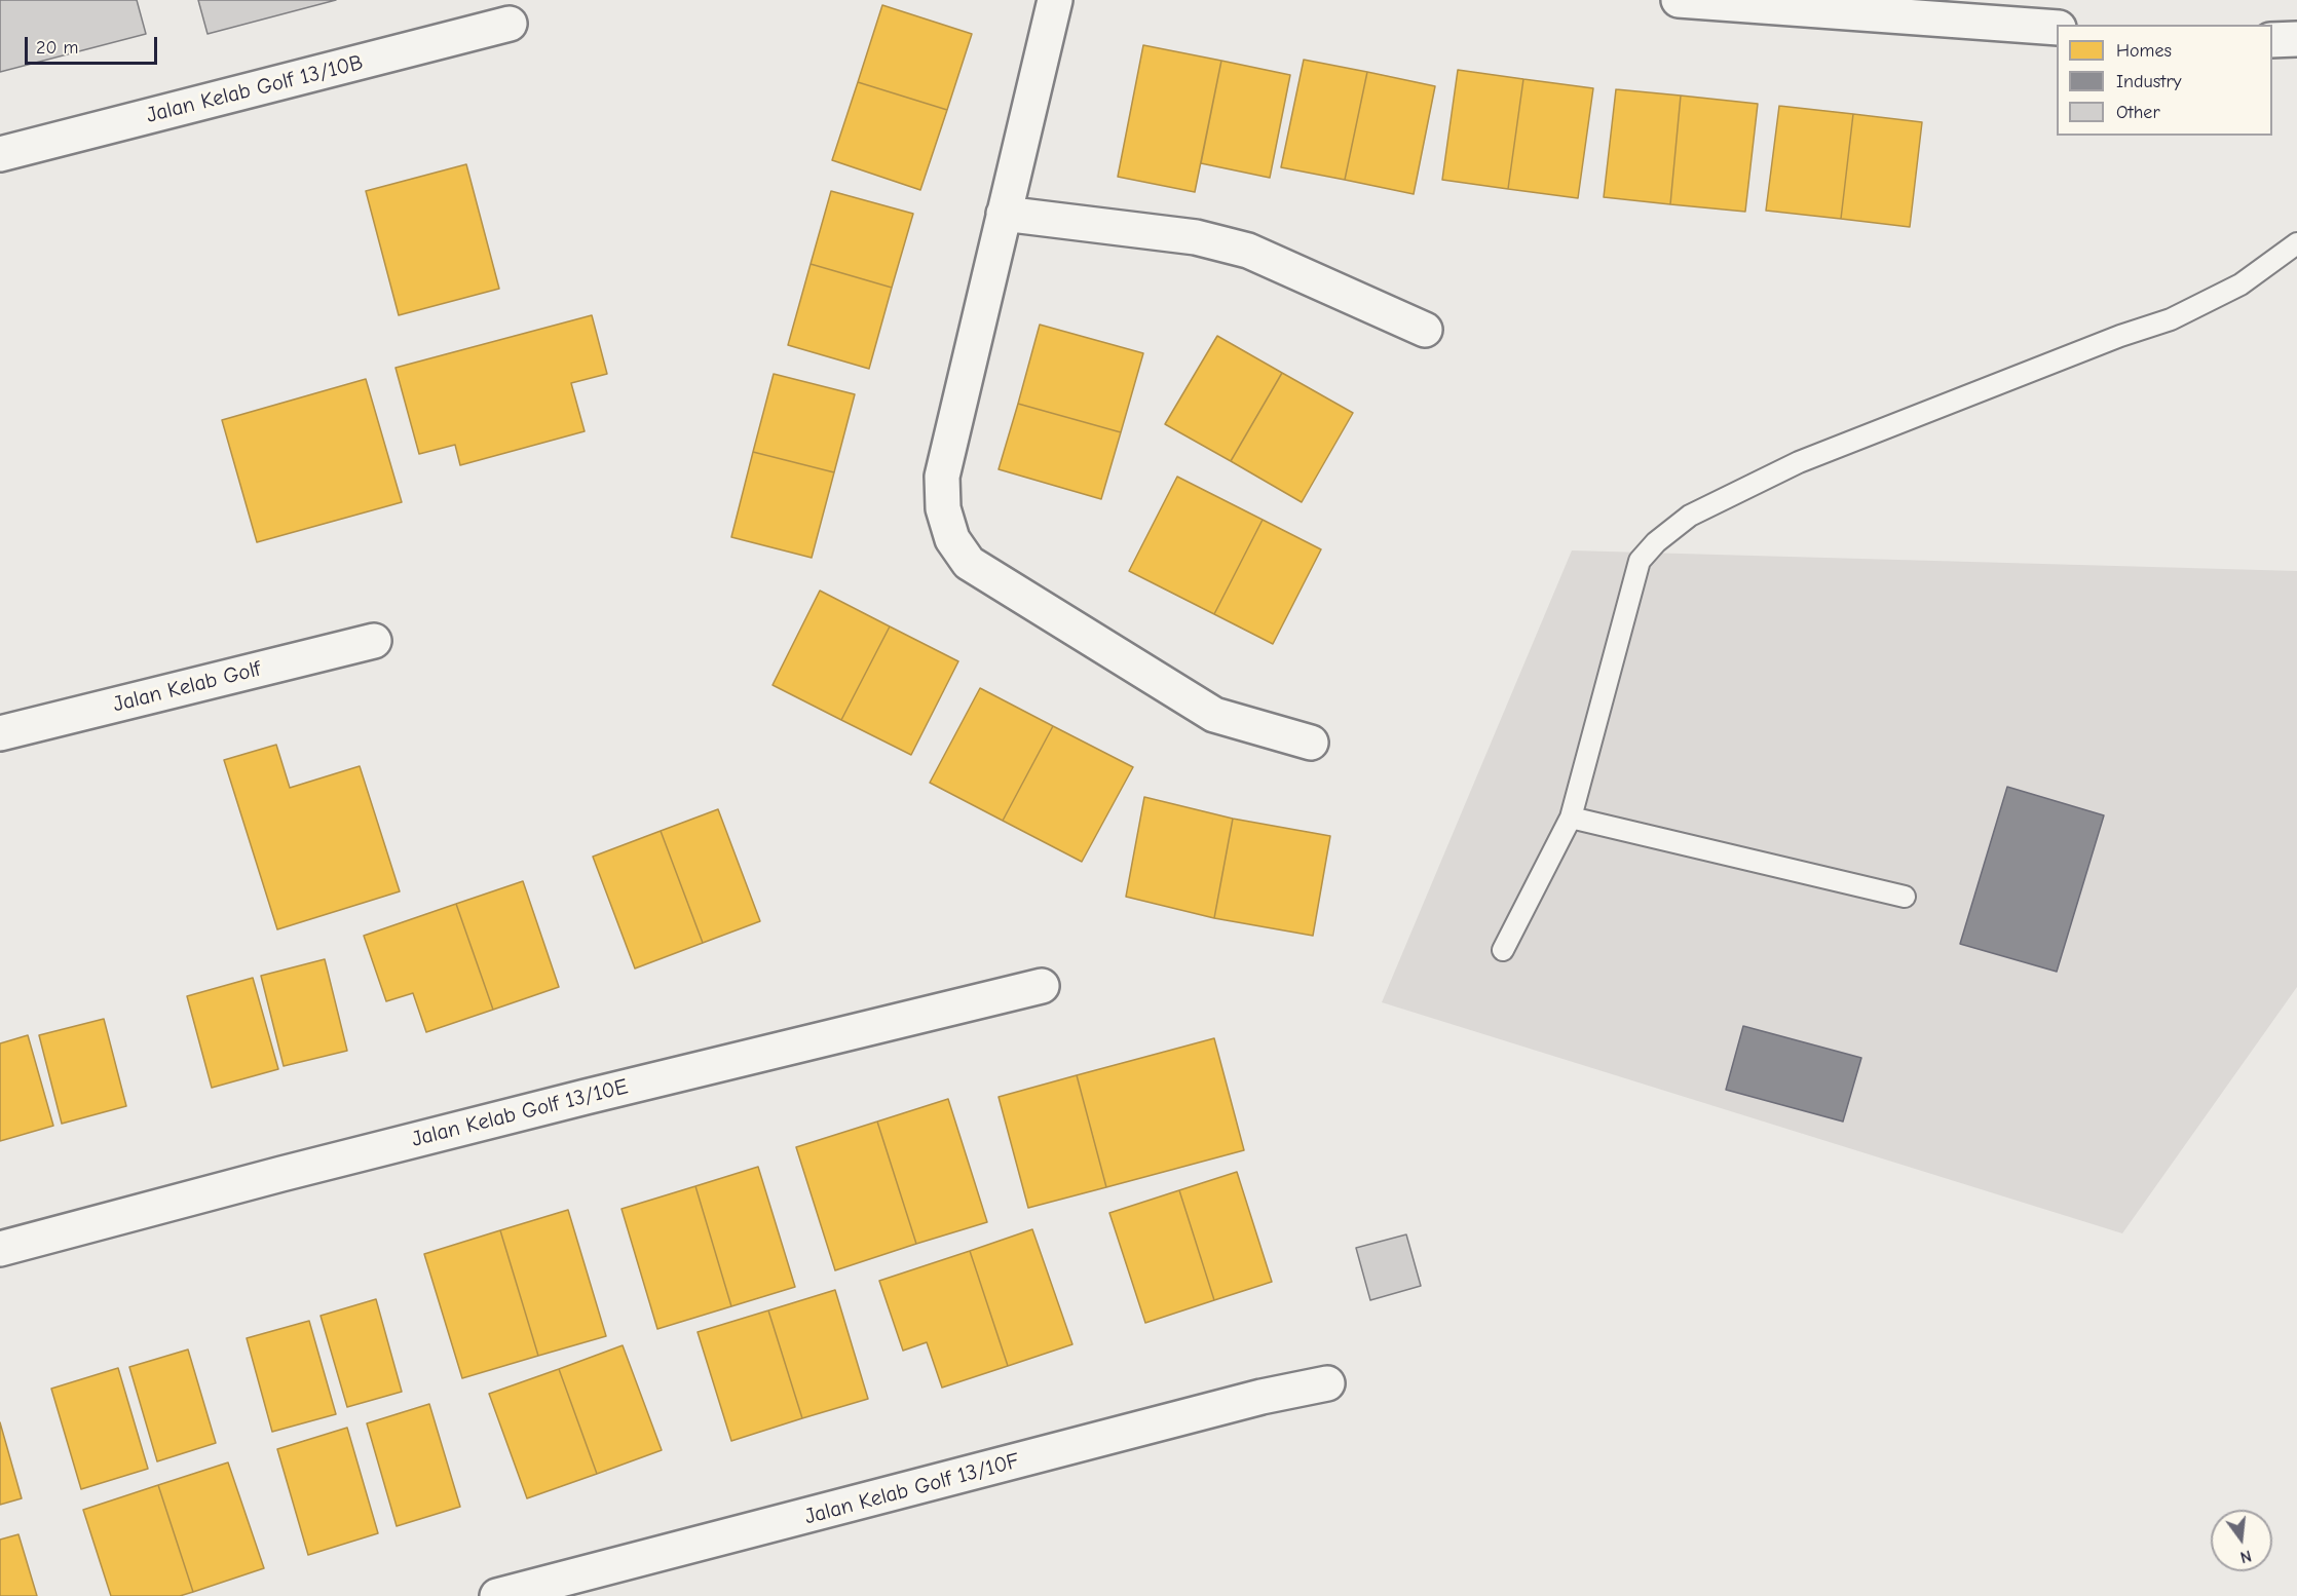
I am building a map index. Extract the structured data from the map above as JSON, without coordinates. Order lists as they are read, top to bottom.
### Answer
{
  "streets": {
    "street": [
      "Jalan Kelab Golf 13/10B",
      "Jalan Kelab Golf",
      "Jalan Kelab Golf 13/10E",
      "Jalan Kelab Golf 13/10F"
    ]
  },
  "legend": ["Homes", "Industry", "Other"],
  "scale_bar": "20 m",
  "north": "bottom"
}
